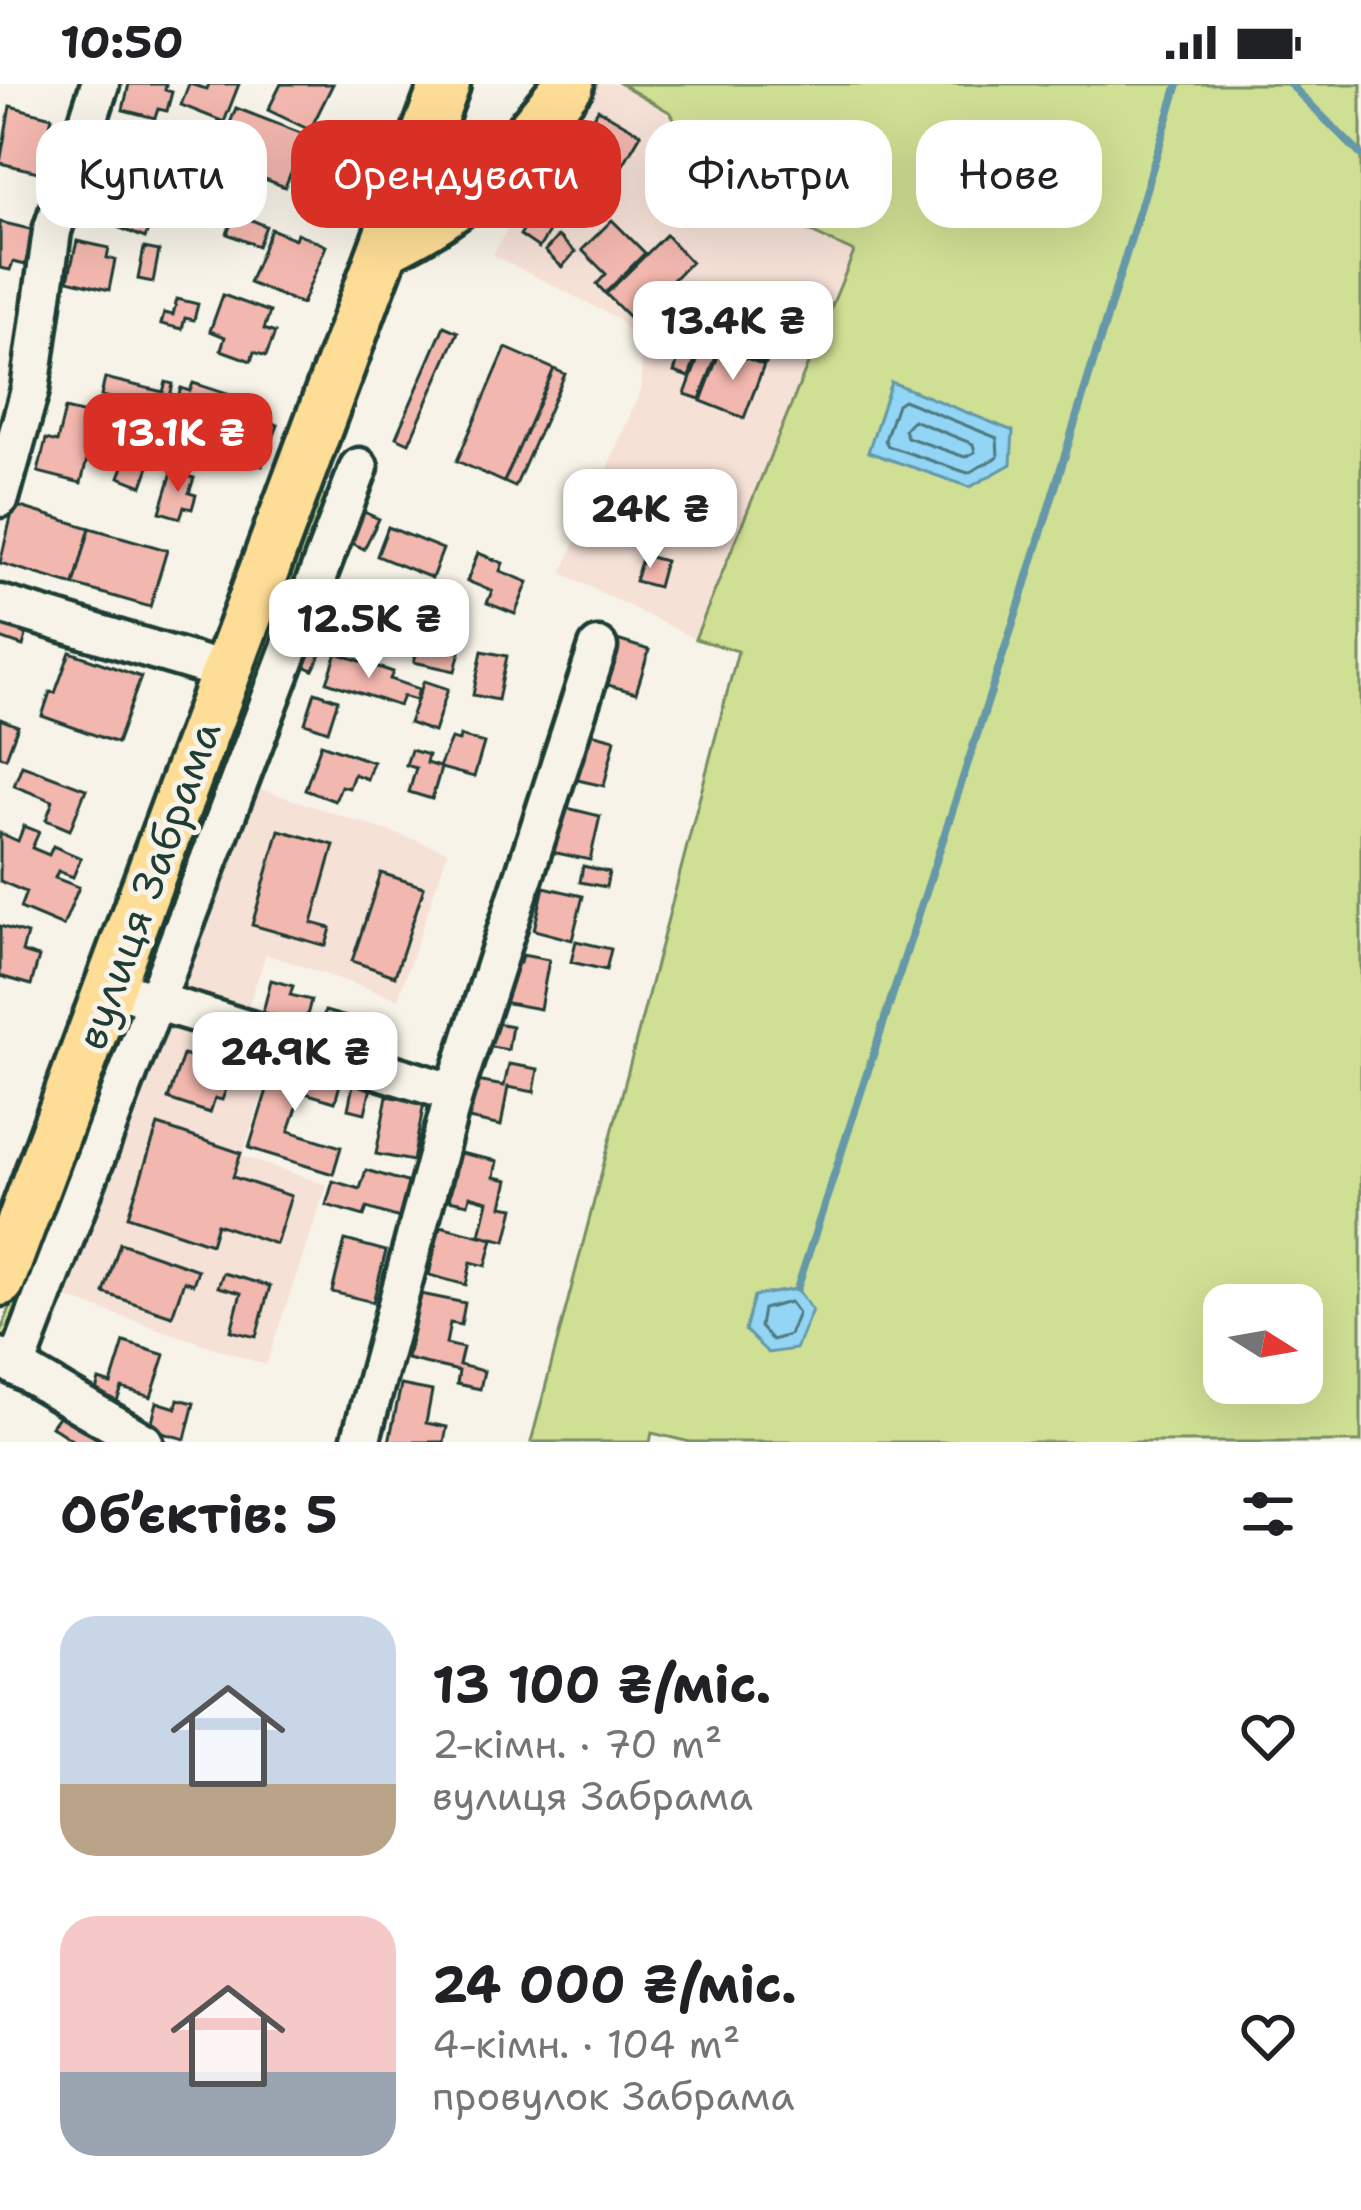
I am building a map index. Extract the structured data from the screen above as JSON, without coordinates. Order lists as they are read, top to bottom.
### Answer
{
  "streets": {
    "main road": ["вулиця Забрама"]
  },
  "north": "right",
  "page": {
    "status": "10:50",
    "chip": [
      "Купити",
      "Орендувати",
      "Фільтри",
      "Нове"
    ],
    "price": [
      "13.4K ₴",
      "13.1K ₴",
      "24K ₴",
      "12.5K ₴",
      "24.9K ₴"
    ],
    "heading": "Об’єктів: 5",
    "list": [
      {
        "name": "13 100 ₴/міс.",
        "note": "2-кімн. · 70 m² · вулиця Забрама"
      },
      {
        "name": "24 000 ₴/міс.",
        "note": "4-кімн. · 104 m² · провулок Забрама"
      }
    ]
  }
}
